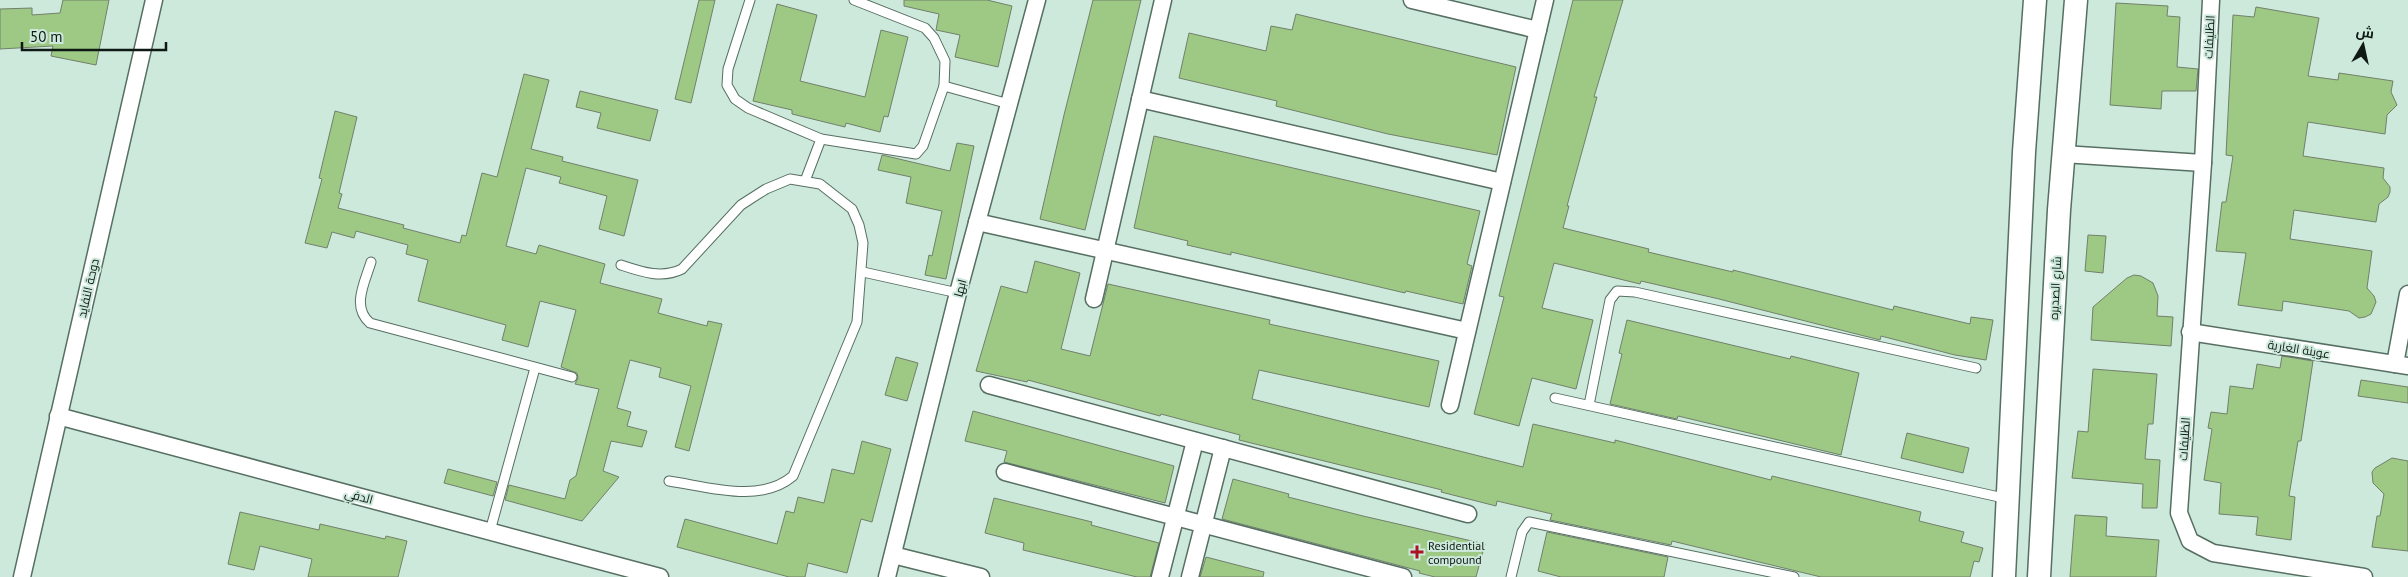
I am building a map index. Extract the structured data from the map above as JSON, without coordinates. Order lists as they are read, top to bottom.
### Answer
{
  "streets": {
    "main road": ["شارع الصديره"],
    "street": [
      "الظليفات",
      "دوحة النفايد",
      "ابها",
      "عوينة الغارية",
      "الدفي"
    ]
  },
  "crossings": [
    ["الظليفات", "عوينة الغارية"],
    ["دوحة النفايد", "الدفي"]
  ],
  "places": {
    "health": ["Residential compound"]
  },
  "scale_bar": "50 m",
  "north": "top"
}
